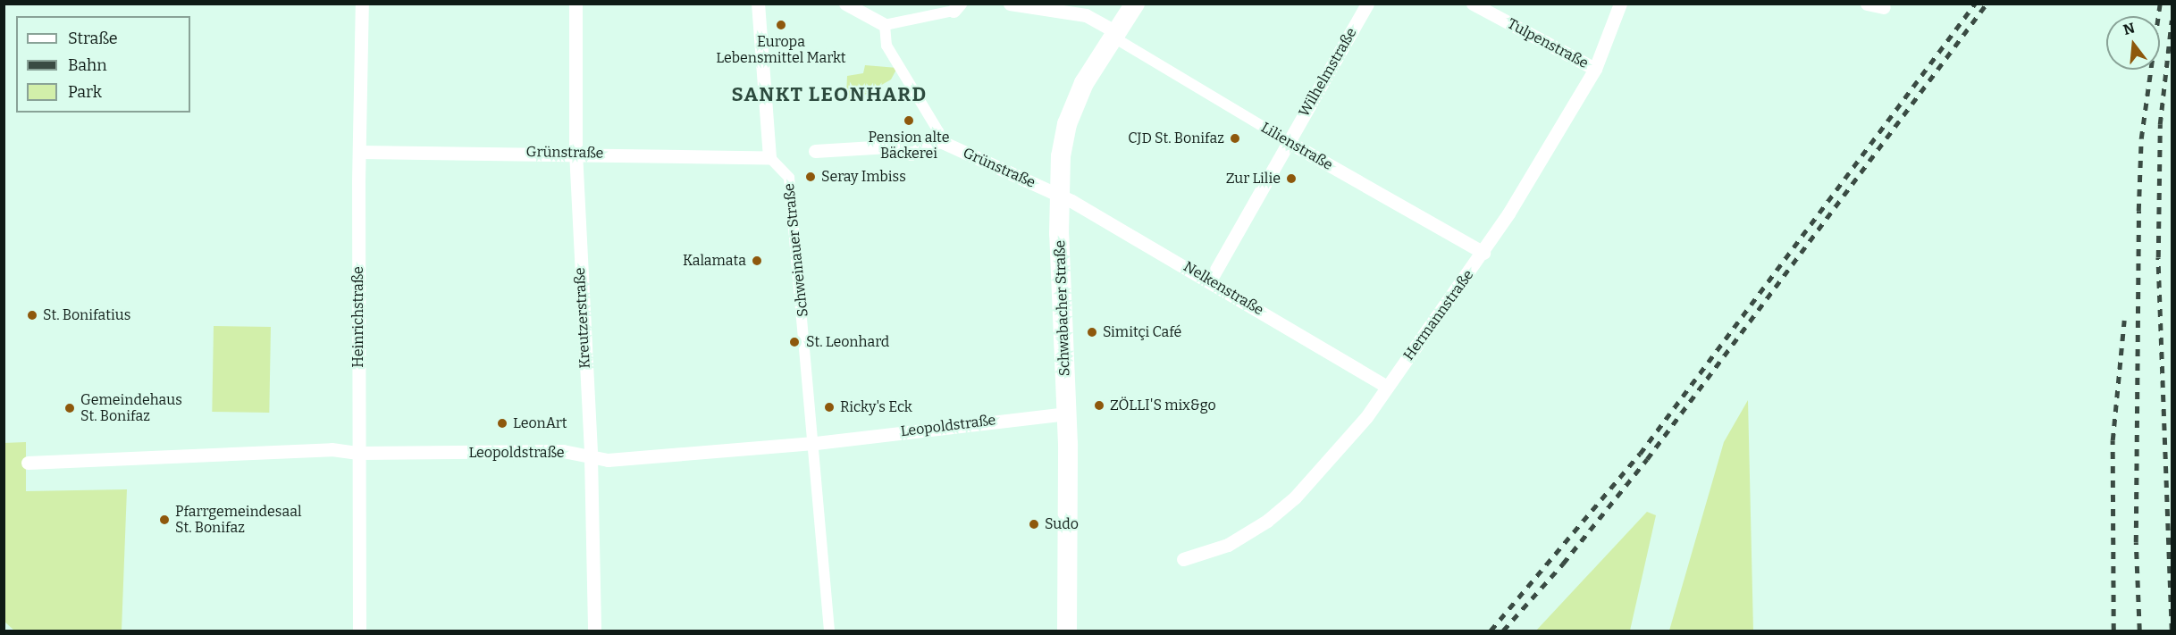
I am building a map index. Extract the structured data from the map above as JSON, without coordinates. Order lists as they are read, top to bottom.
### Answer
{
  "streets": {
    "main road": ["Schwabacher Straße"],
    "street": [
      "Tulpenstraße",
      "Wilhelmstraße",
      "Lilienstraße",
      "Grünstraße",
      "Schweinauer Straße",
      "Nelkenstraße",
      "Hermannstraße",
      "Heinrichstraße",
      "Kreutzerstraße",
      "Leopoldstraße"
    ]
  },
  "crossings": [
    ["Tulpenstraße", "Hermannstraße"],
    ["Wilhelmstraße", "Lilienstraße"],
    ["Wilhelmstraße", "Nelkenstraße"],
    ["Lilienstraße", "Schwabacher Straße"],
    ["Lilienstraße", "Hermannstraße"],
    ["Grünstraße", "Schweinauer Straße"],
    ["Grünstraße", "Nelkenstraße"],
    ["Grünstraße", "Schwabacher Straße"],
    ["Grünstraße", "Heinrichstraße"],
    ["Grünstraße", "Kreutzerstraße"],
    ["Schweinauer Straße", "Leopoldstraße"],
    ["Nelkenstraße", "Schwabacher Straße"],
    ["Nelkenstraße", "Hermannstraße"],
    ["Schwabacher Straße", "Leopoldstraße"],
    ["Heinrichstraße", "Leopoldstraße"],
    ["Kreutzerstraße", "Leopoldstraße"]
  ],
  "districts": ["SANKT LEONHARD"],
  "places": [
    "Europa Lebensmittel Markt",
    "Pension alte Bäckerei",
    "CJD St. Bonifaz",
    "Seray Imbiss",
    "Zur Lilie",
    "Kalamata",
    "St. Bonifatius",
    "Simitçi Café",
    "St. Leonhard",
    "ZÖLLI'S mix&go",
    "Ricky's Eck",
    "Gemeindehaus St. Bonifaz",
    "LeonArt",
    "Pfarrgemeindesaal St. Bonifaz",
    "Sudo"
  ],
  "legend": ["Straße", "Bahn", "Park"],
  "north": "top"
}
